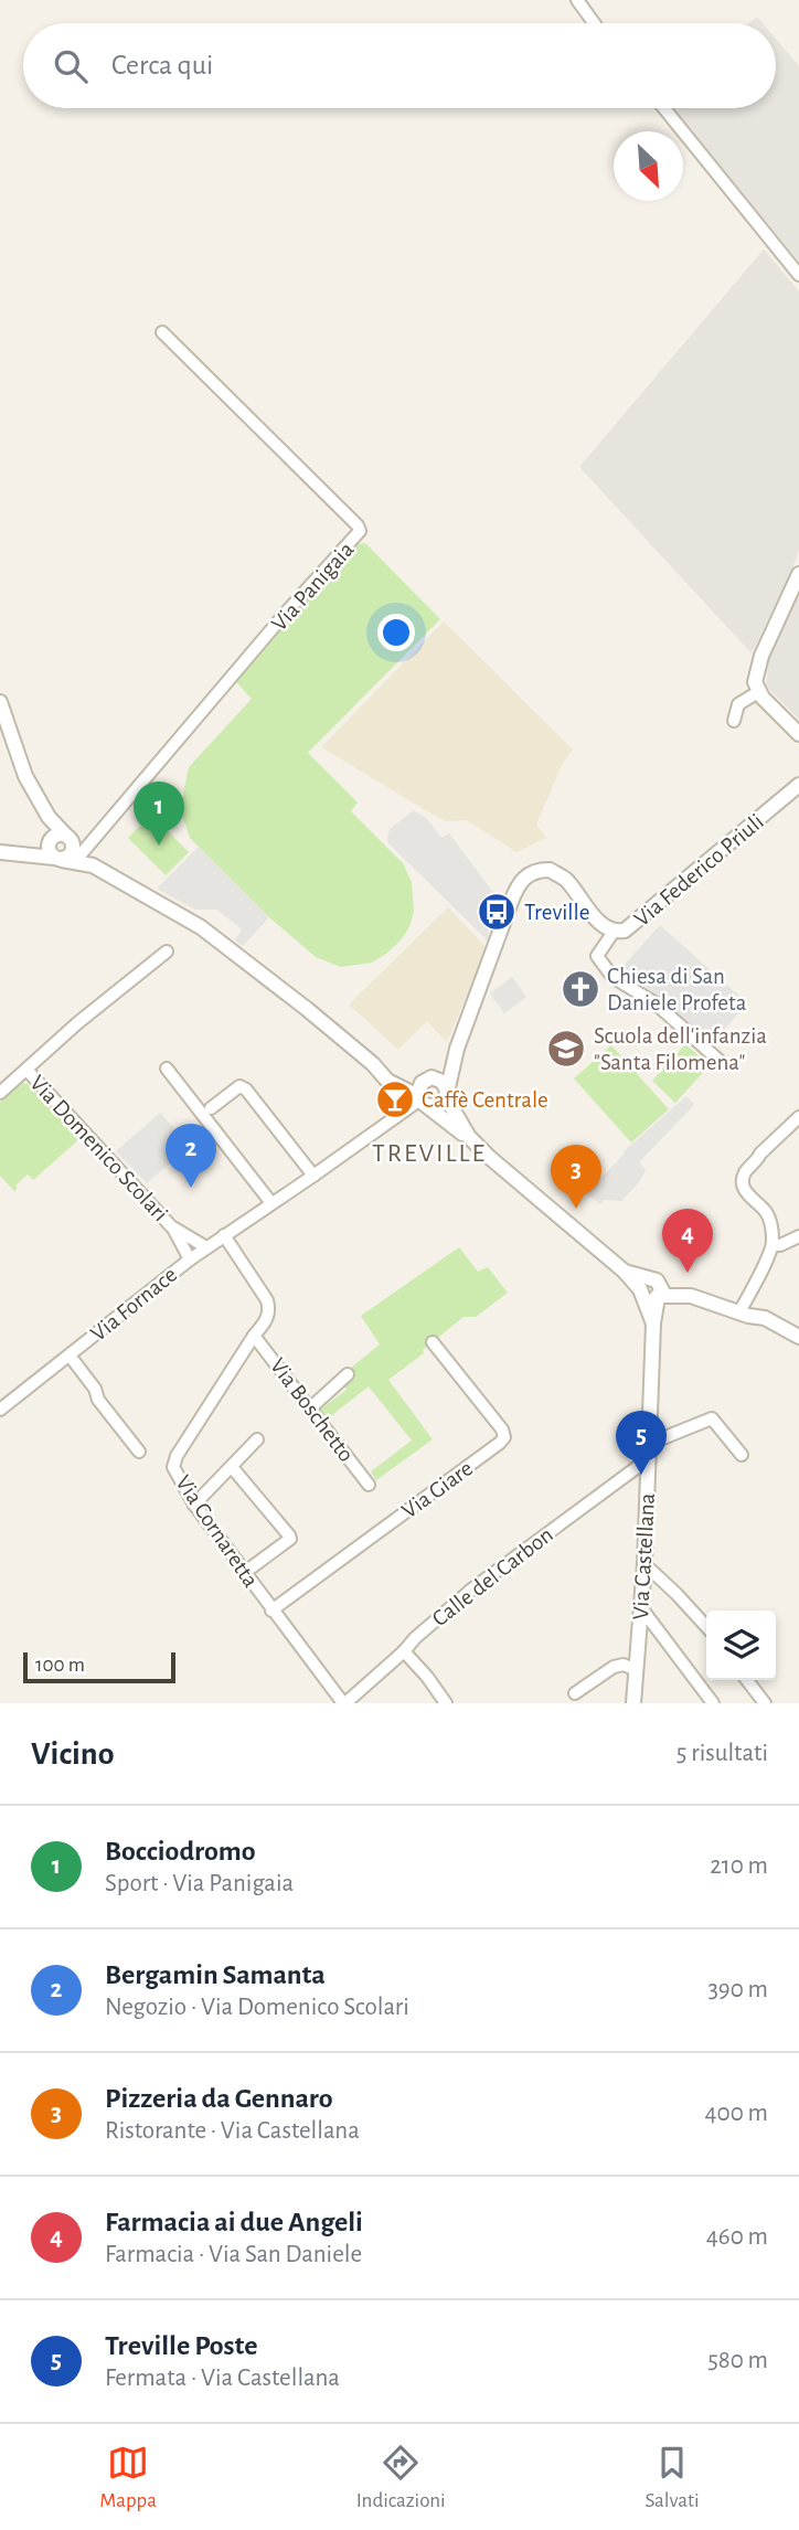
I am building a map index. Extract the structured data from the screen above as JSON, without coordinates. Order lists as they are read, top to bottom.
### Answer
{
  "streets": {
    "street": [
      "Via Panigaia",
      "Via Federico Priuli",
      "Via Domenico Scolari",
      "Via Fornace",
      "Via Boschetto",
      "Via Giare",
      "Via Cornaretta",
      "Via Castellana",
      "Calle del Carbon"
    ]
  },
  "crossings": [
    ["Via Domenico Scolari", "Via Fornace"],
    ["Via Fornace", "Via Cornaretta"],
    ["Via Boschetto", "Via Cornaretta"],
    ["Via Giare", "Via Cornaretta"],
    ["Via Cornaretta", "Calle del Carbon"],
    ["Via Castellana", "Calle del Carbon"]
  ],
  "districts": ["TREVILLE"],
  "places": {
    "bus stop": ["Treville"],
    "church": ["Chiesa di San Daniele Profeta"],
    "school or university": ["Scuola dell'infanzia \"Santa Filomena\""],
    "bar": ["Caffè Centrale"]
  },
  "scale_bar": "100 m",
  "north": "bottom right",
  "page": {
    "search": "Cerca qui",
    "pins": [
      "1",
      "2",
      "3",
      "4",
      "5"
    ],
    "scale": "100 m",
    "heading": ["Vicino", "5 risultati"],
    "list": [
      {
        "mark": "1",
        "name": "Bocciodromo",
        "note": "Sport · Via Panigaia",
        "value": "210 m"
      },
      {
        "mark": "2",
        "name": "Bergamin Samanta",
        "note": "Negozio · Via Domenico Scolari",
        "value": "390 m"
      },
      {
        "mark": "3",
        "name": "Pizzeria da Gennaro",
        "note": "Ristorante · Via Castellana",
        "value": "400 m"
      },
      {
        "mark": "4",
        "name": "Farmacia ai due Angeli",
        "note": "Farmacia · Via San Daniele",
        "value": "460 m"
      },
      {
        "mark": "5",
        "name": "Treville Poste",
        "note": "Fermata · Via Castellana",
        "value": "580 m"
      }
    ],
    "nav": ["Mappa", "Indicazioni", "Salvati"]
  }
}
